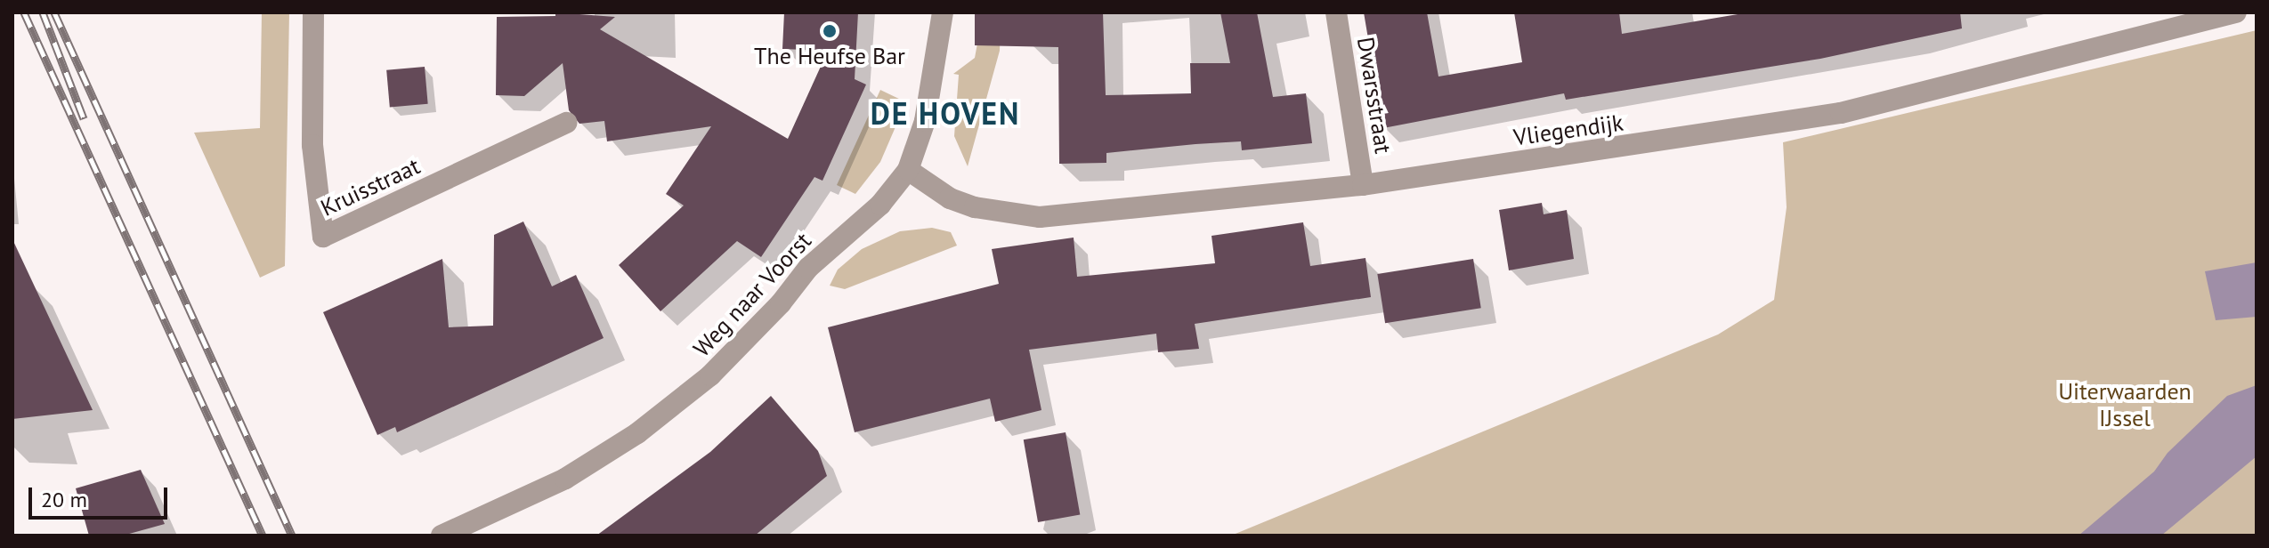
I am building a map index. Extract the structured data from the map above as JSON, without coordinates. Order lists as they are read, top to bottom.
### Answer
{
  "streets": {
    "street": [
      "Dwarsstraat",
      "Vliegendijk",
      "Kruisstraat",
      "Weg naar Voorst"
    ]
  },
  "crossings": [
    ["Dwarsstraat", "Vliegendijk"],
    ["Vliegendijk", "Weg naar Voorst"]
  ],
  "districts": ["DE HOVEN"],
  "parks": ["Uiterwaarden IJssel"],
  "places": ["The Heufse Bar"],
  "scale_bar": "20 m"
}
